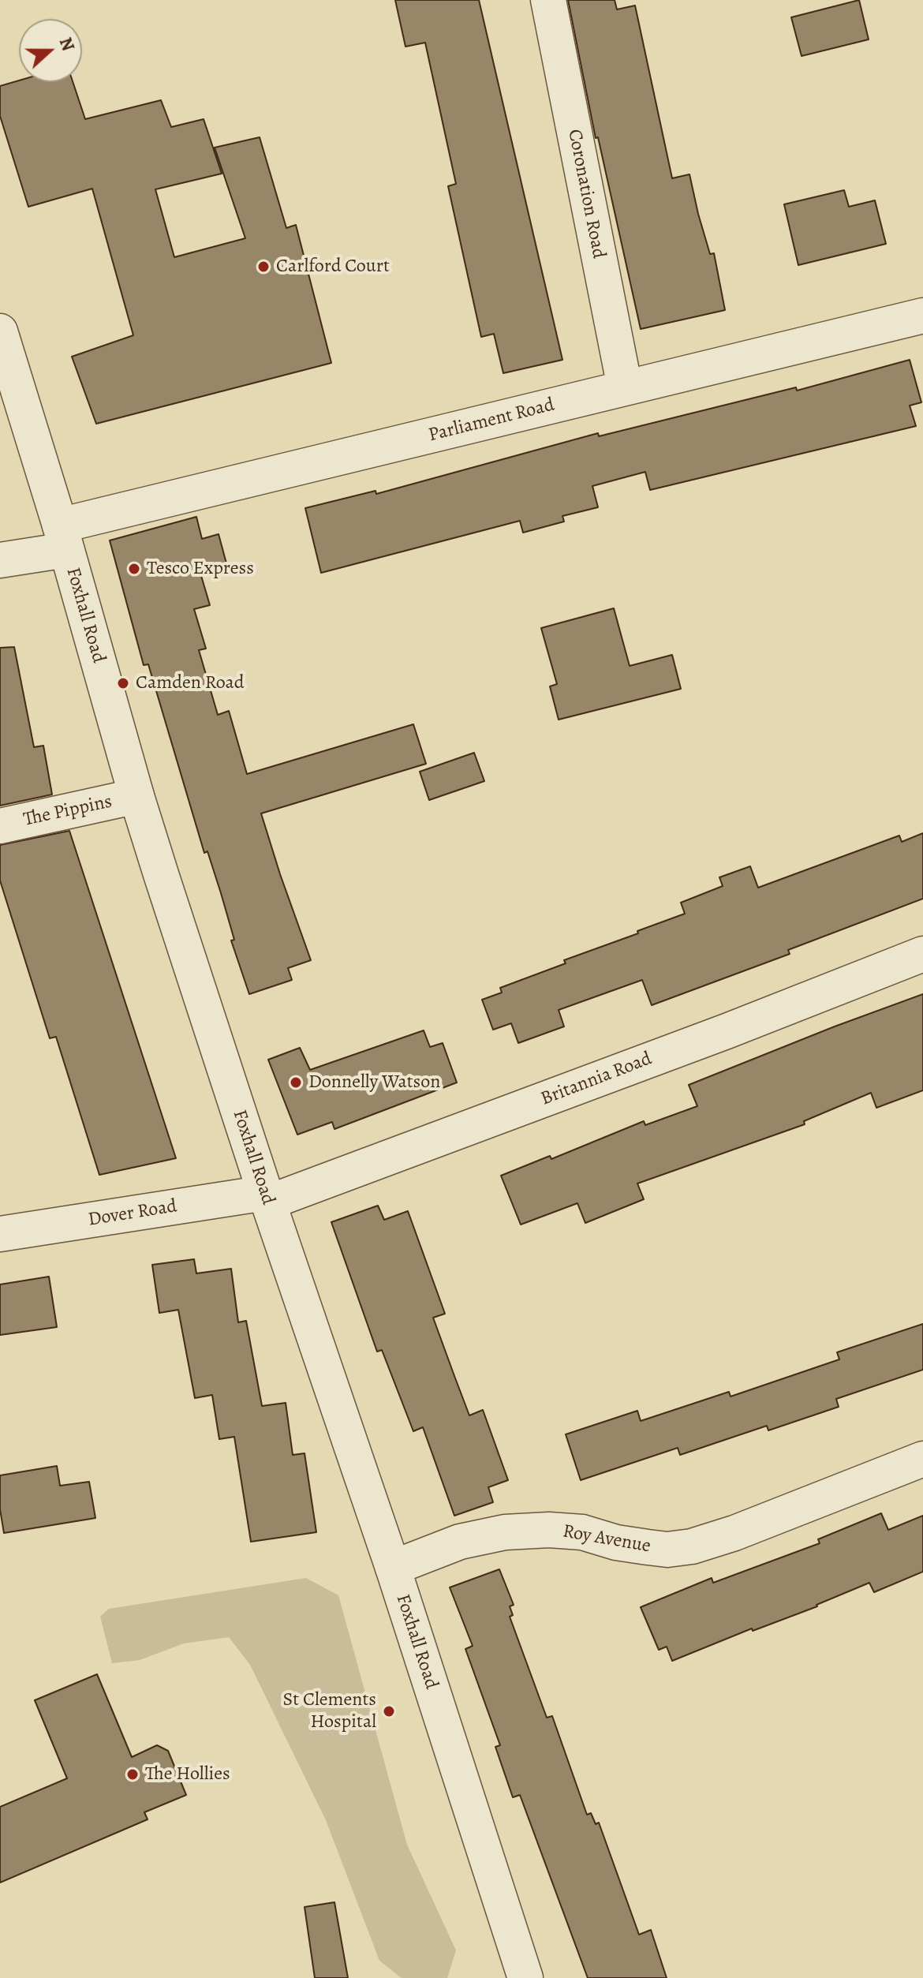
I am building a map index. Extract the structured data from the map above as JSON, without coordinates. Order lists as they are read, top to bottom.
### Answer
{
  "streets": {
    "street": [
      "Coronation Road",
      "Parliament Road",
      "Foxhall Road",
      "The Pippins",
      "Britannia Road",
      "Dover Road",
      "Roy Avenue"
    ]
  },
  "crossings": [
    ["Coronation Road", "Parliament Road"],
    ["Parliament Road", "Foxhall Road"],
    ["Foxhall Road", "The Pippins"],
    ["Foxhall Road", "Britannia Road"],
    ["Foxhall Road", "Dover Road"],
    ["Foxhall Road", "Roy Avenue"],
    ["Britannia Road", "Dover Road"]
  ],
  "places": [
    "Carlford Court",
    "Tesco Express",
    "Camden Road",
    "Donnelly Watson",
    "St Clements Hospital",
    "The Hollies"
  ],
  "north": "right"
}
